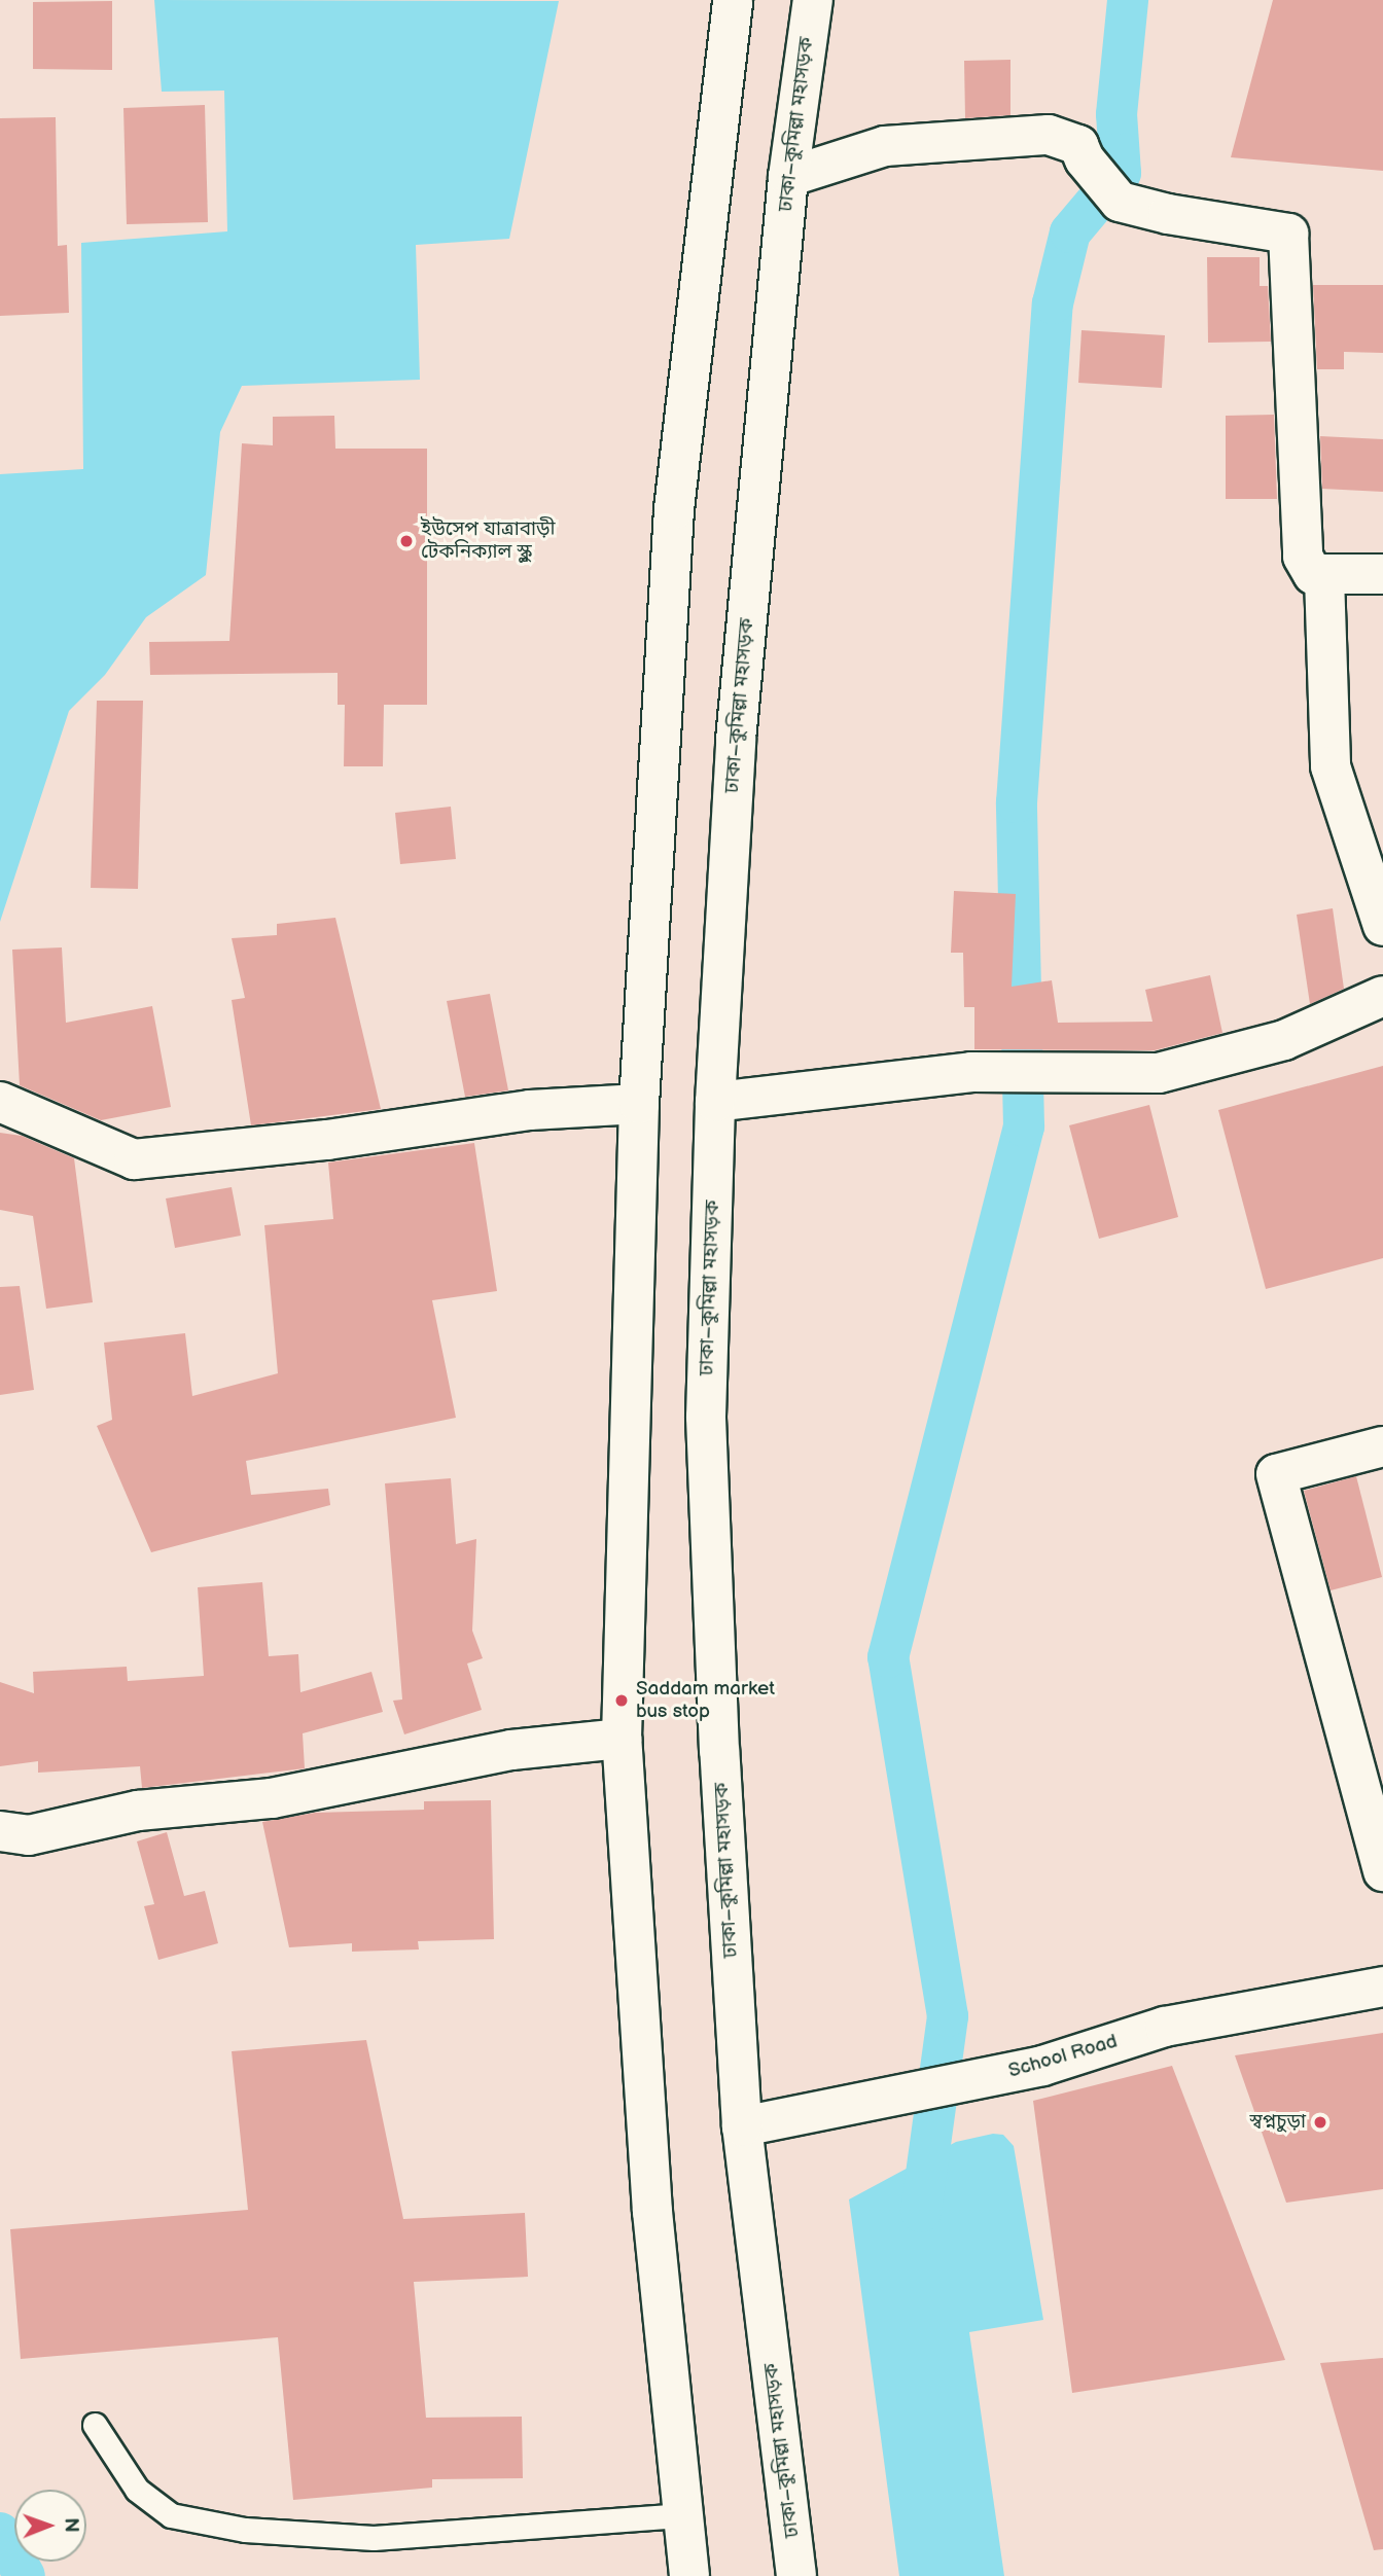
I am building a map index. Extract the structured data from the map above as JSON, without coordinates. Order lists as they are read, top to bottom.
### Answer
{
  "streets": {
    "main road": ["ঢাকা–কুমিল্লা মহাসড়ক", "School Road"]
  },
  "crossings": [
    ["ঢাকা–কুমিল্লা মহাসড়ক", "School Road"]
  ],
  "places": ["ইউসেপ যাত্রাবাড়ী টেকনিক্যাল স্কুল", "Saddam market bus stop", "স্বপ্নচুড়া"],
  "north": "right"
}
